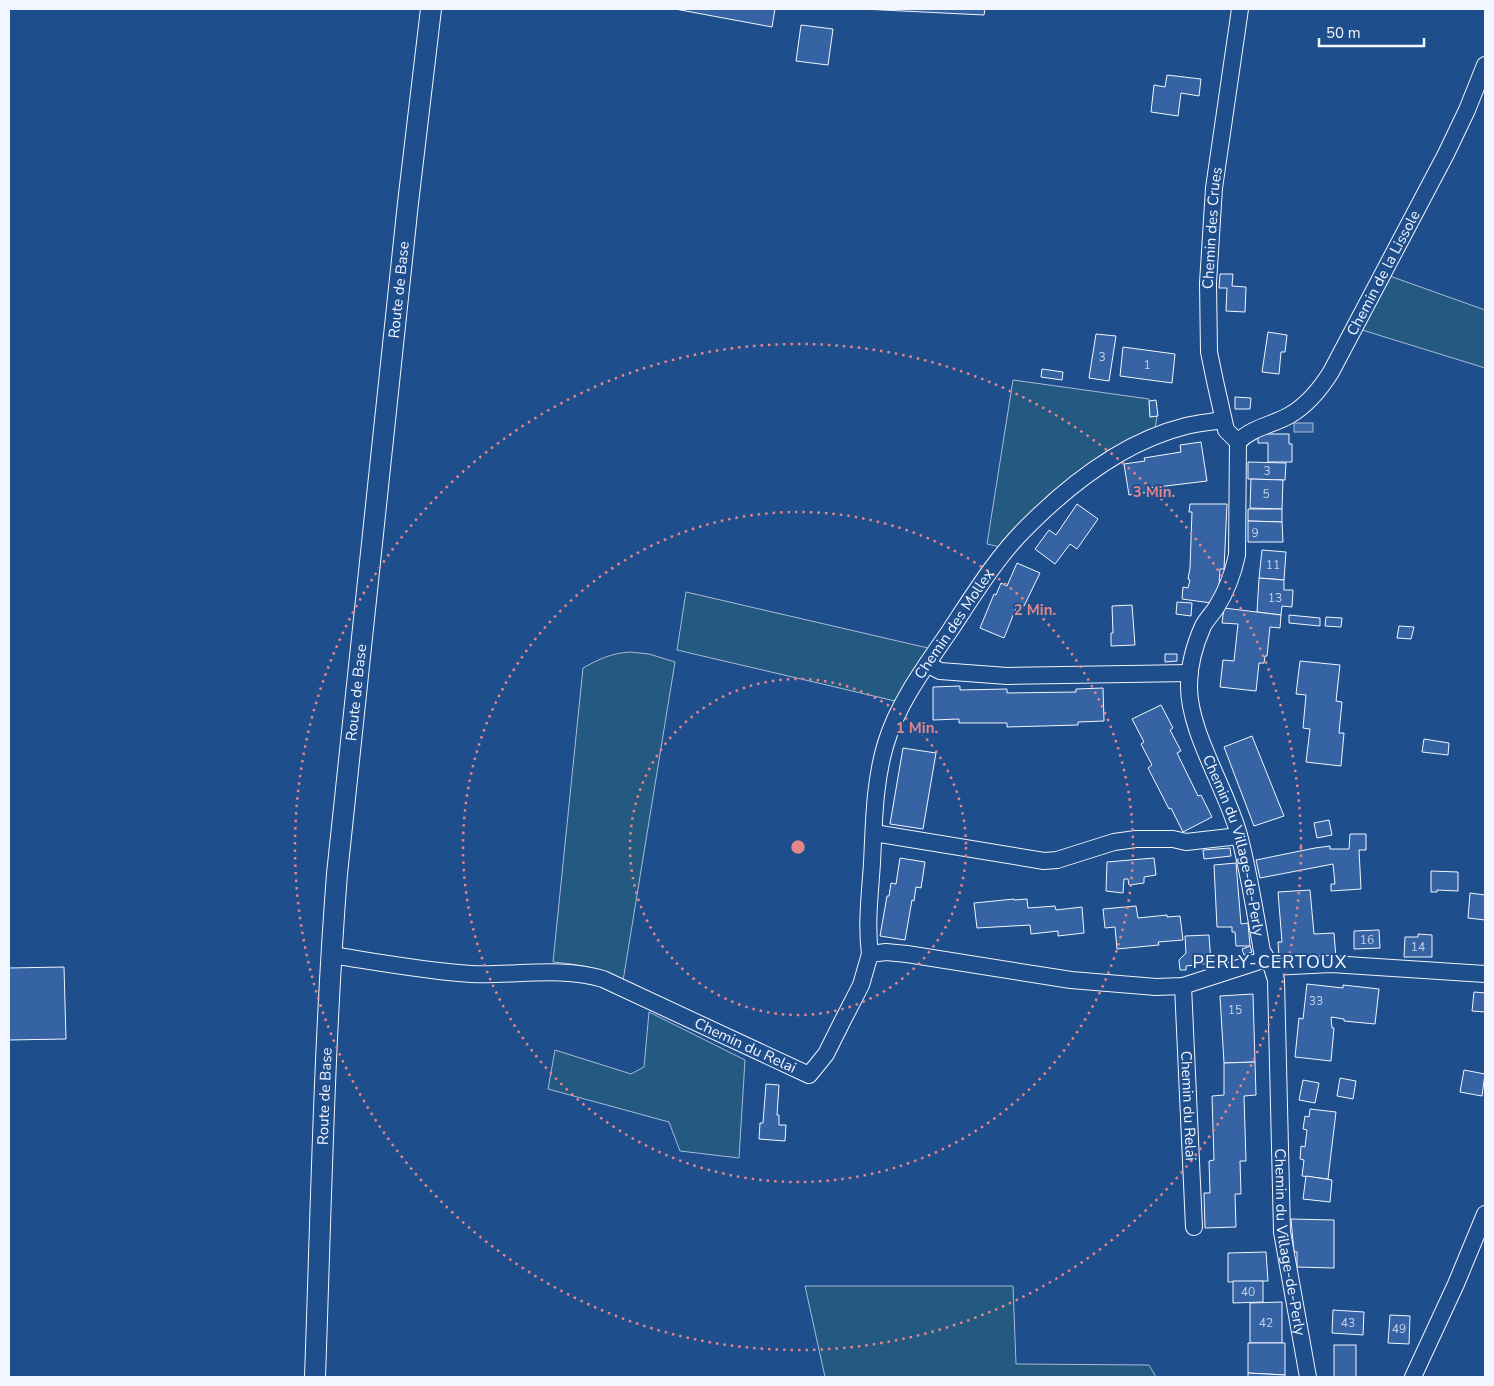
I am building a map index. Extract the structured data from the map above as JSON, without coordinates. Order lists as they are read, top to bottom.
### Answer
{
  "streets": {
    "main road": ["Route de Base"],
    "street": [
      "Chemin des Crues",
      "Chemin de la Lissole",
      "Chemin des Mollex",
      "Chemin du Village-de-Perly",
      "Chemin du Relai"
    ]
  },
  "crossings": [
    ["Chemin des Crues", "Chemin de la Lissole"],
    ["Chemin des Crues", "Chemin des Mollex"],
    ["Chemin des Crues", "Chemin du Village-de-Perly"],
    ["Chemin de la Lissole", "Chemin du Village-de-Perly"],
    ["Route de Base", "Chemin du Relai"],
    ["Chemin des Mollex", "Chemin du Relai"]
  ],
  "districts": ["PERLY-CERTOUX"],
  "house_numbers": [
    "3",
    "1",
    "3",
    "5",
    "9",
    "11",
    "13",
    "16",
    "14",
    "33",
    "15",
    "40",
    "42",
    "43",
    "49"
  ],
  "scale_bar": "50 m",
  "rings": ["3 Min.", "2 Min.", "1 Min."]
}
